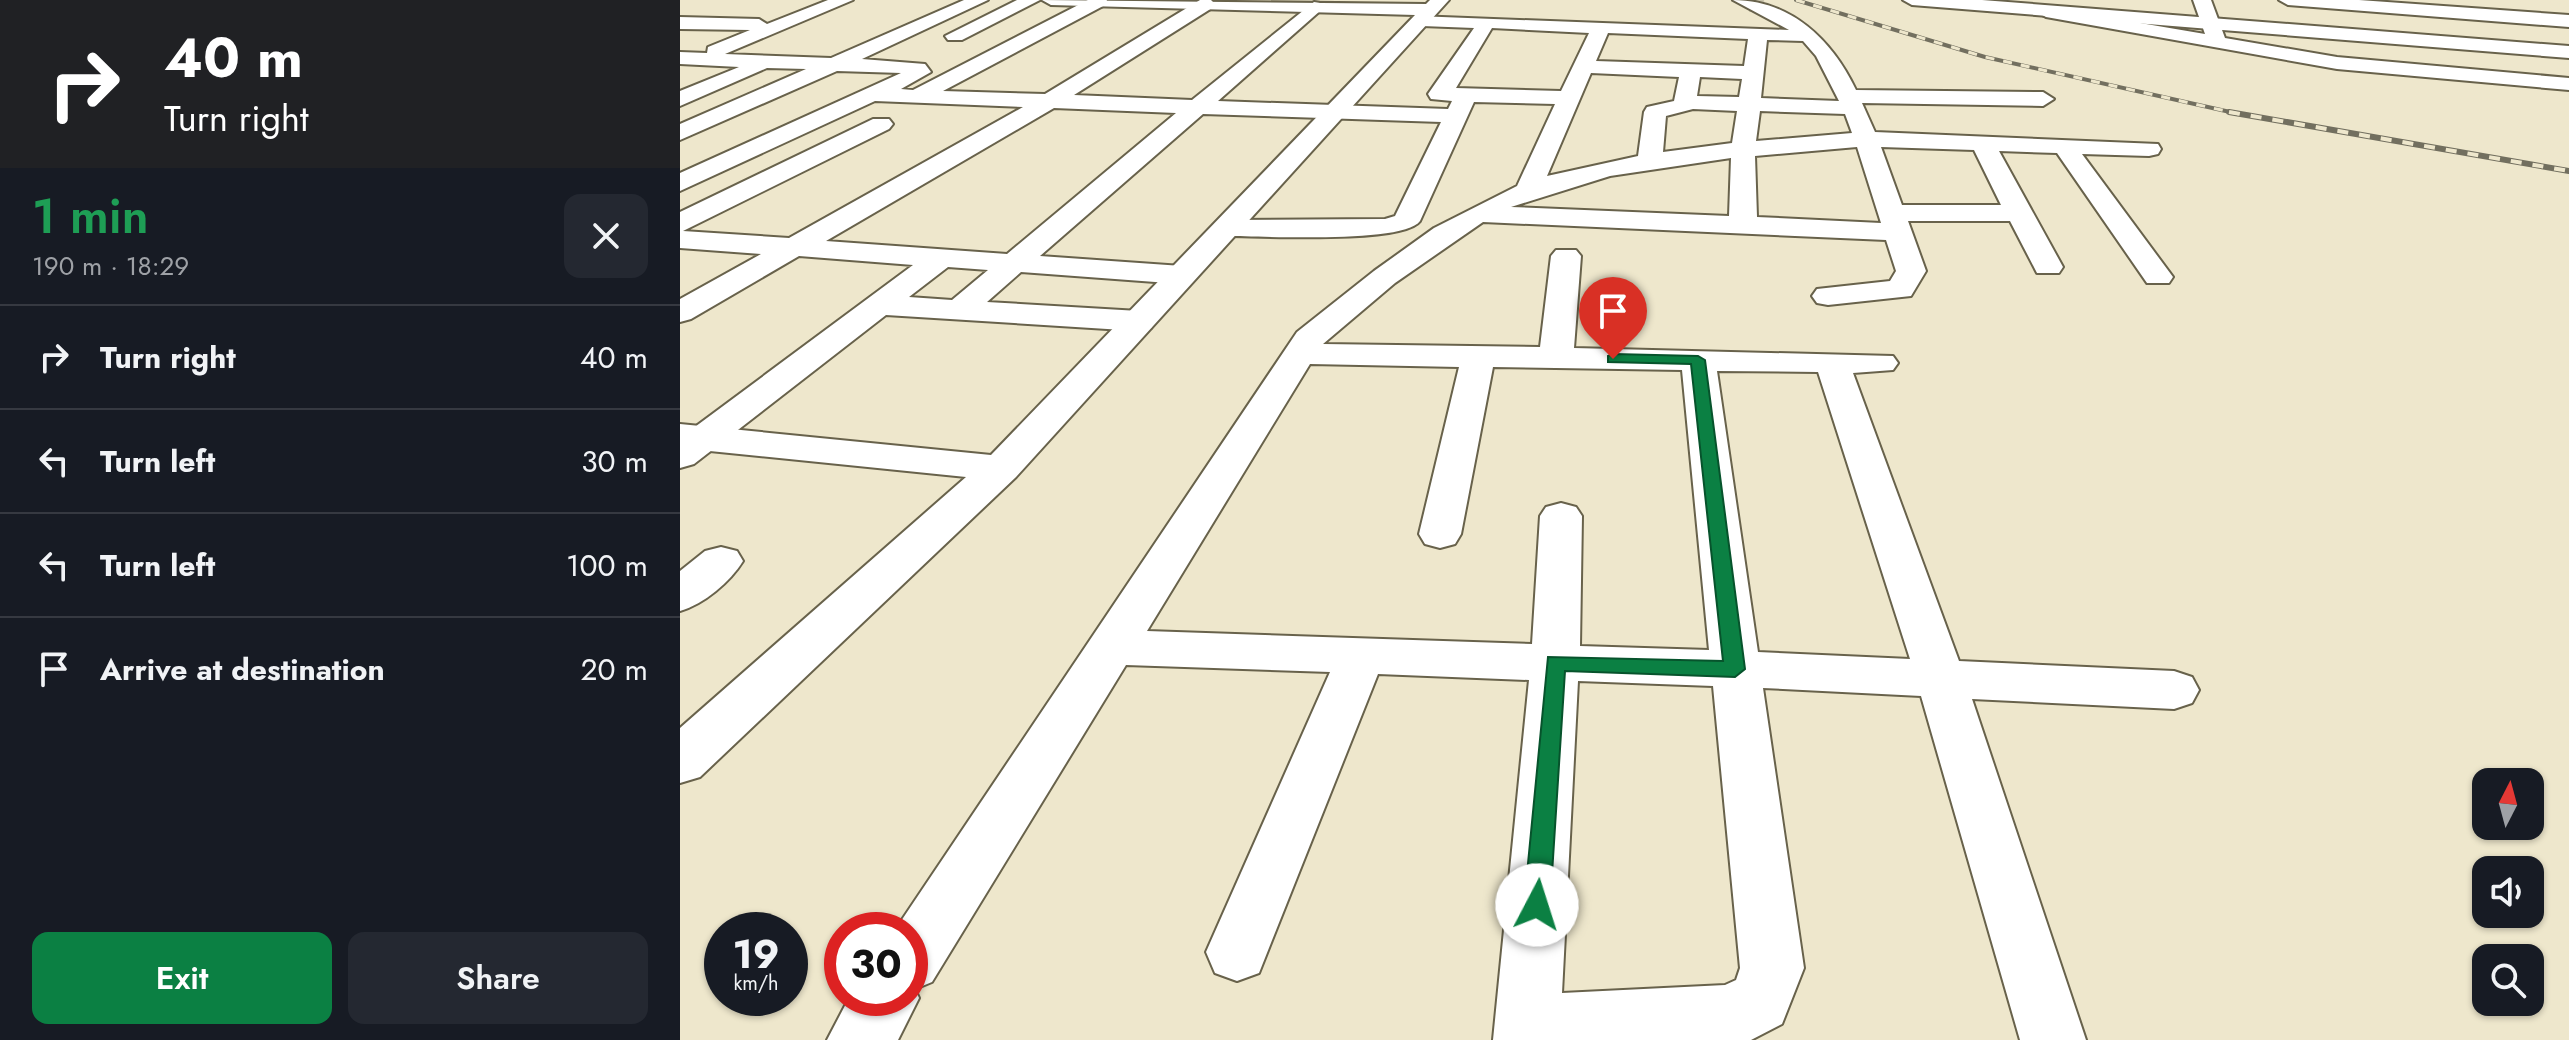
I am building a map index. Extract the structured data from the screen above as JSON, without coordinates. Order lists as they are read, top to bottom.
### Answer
{
  "north": "top",
  "page": {
    "turn": ["40 m", "Turn right"],
    "heading": ["1 min", "190 m · 18:29"],
    "list": [
      {
        "name": "Turn right",
        "value": "40 m"
      },
      {
        "name": "Turn left",
        "value": "30 m"
      },
      {
        "name": "Turn left",
        "value": "100 m"
      },
      {
        "name": "Arrive at destination",
        "value": "20 m"
      }
    ],
    "speed": "19 km/h",
    "limit": "30",
    "buttons": ["Exit", "Share"]
  }
}
